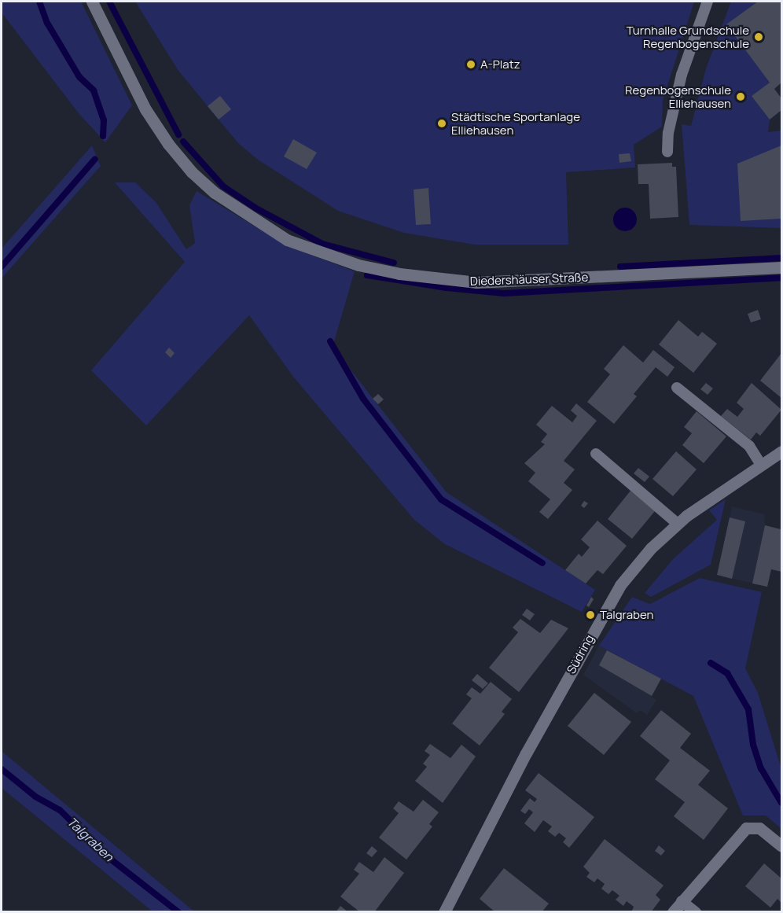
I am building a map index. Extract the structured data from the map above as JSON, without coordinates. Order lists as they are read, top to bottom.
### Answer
{
  "streets": {
    "street": ["Diedershäuser Straße", "Südring"]
  },
  "water": ["Talgraben"],
  "places": [
    "Turnhalle Grundschule Regenbogenschule",
    "A-Platz",
    "Regenbogenschule Elliehausen",
    "Städtische Sportanlage Elliehausen",
    "Talgraben"
  ]
}
